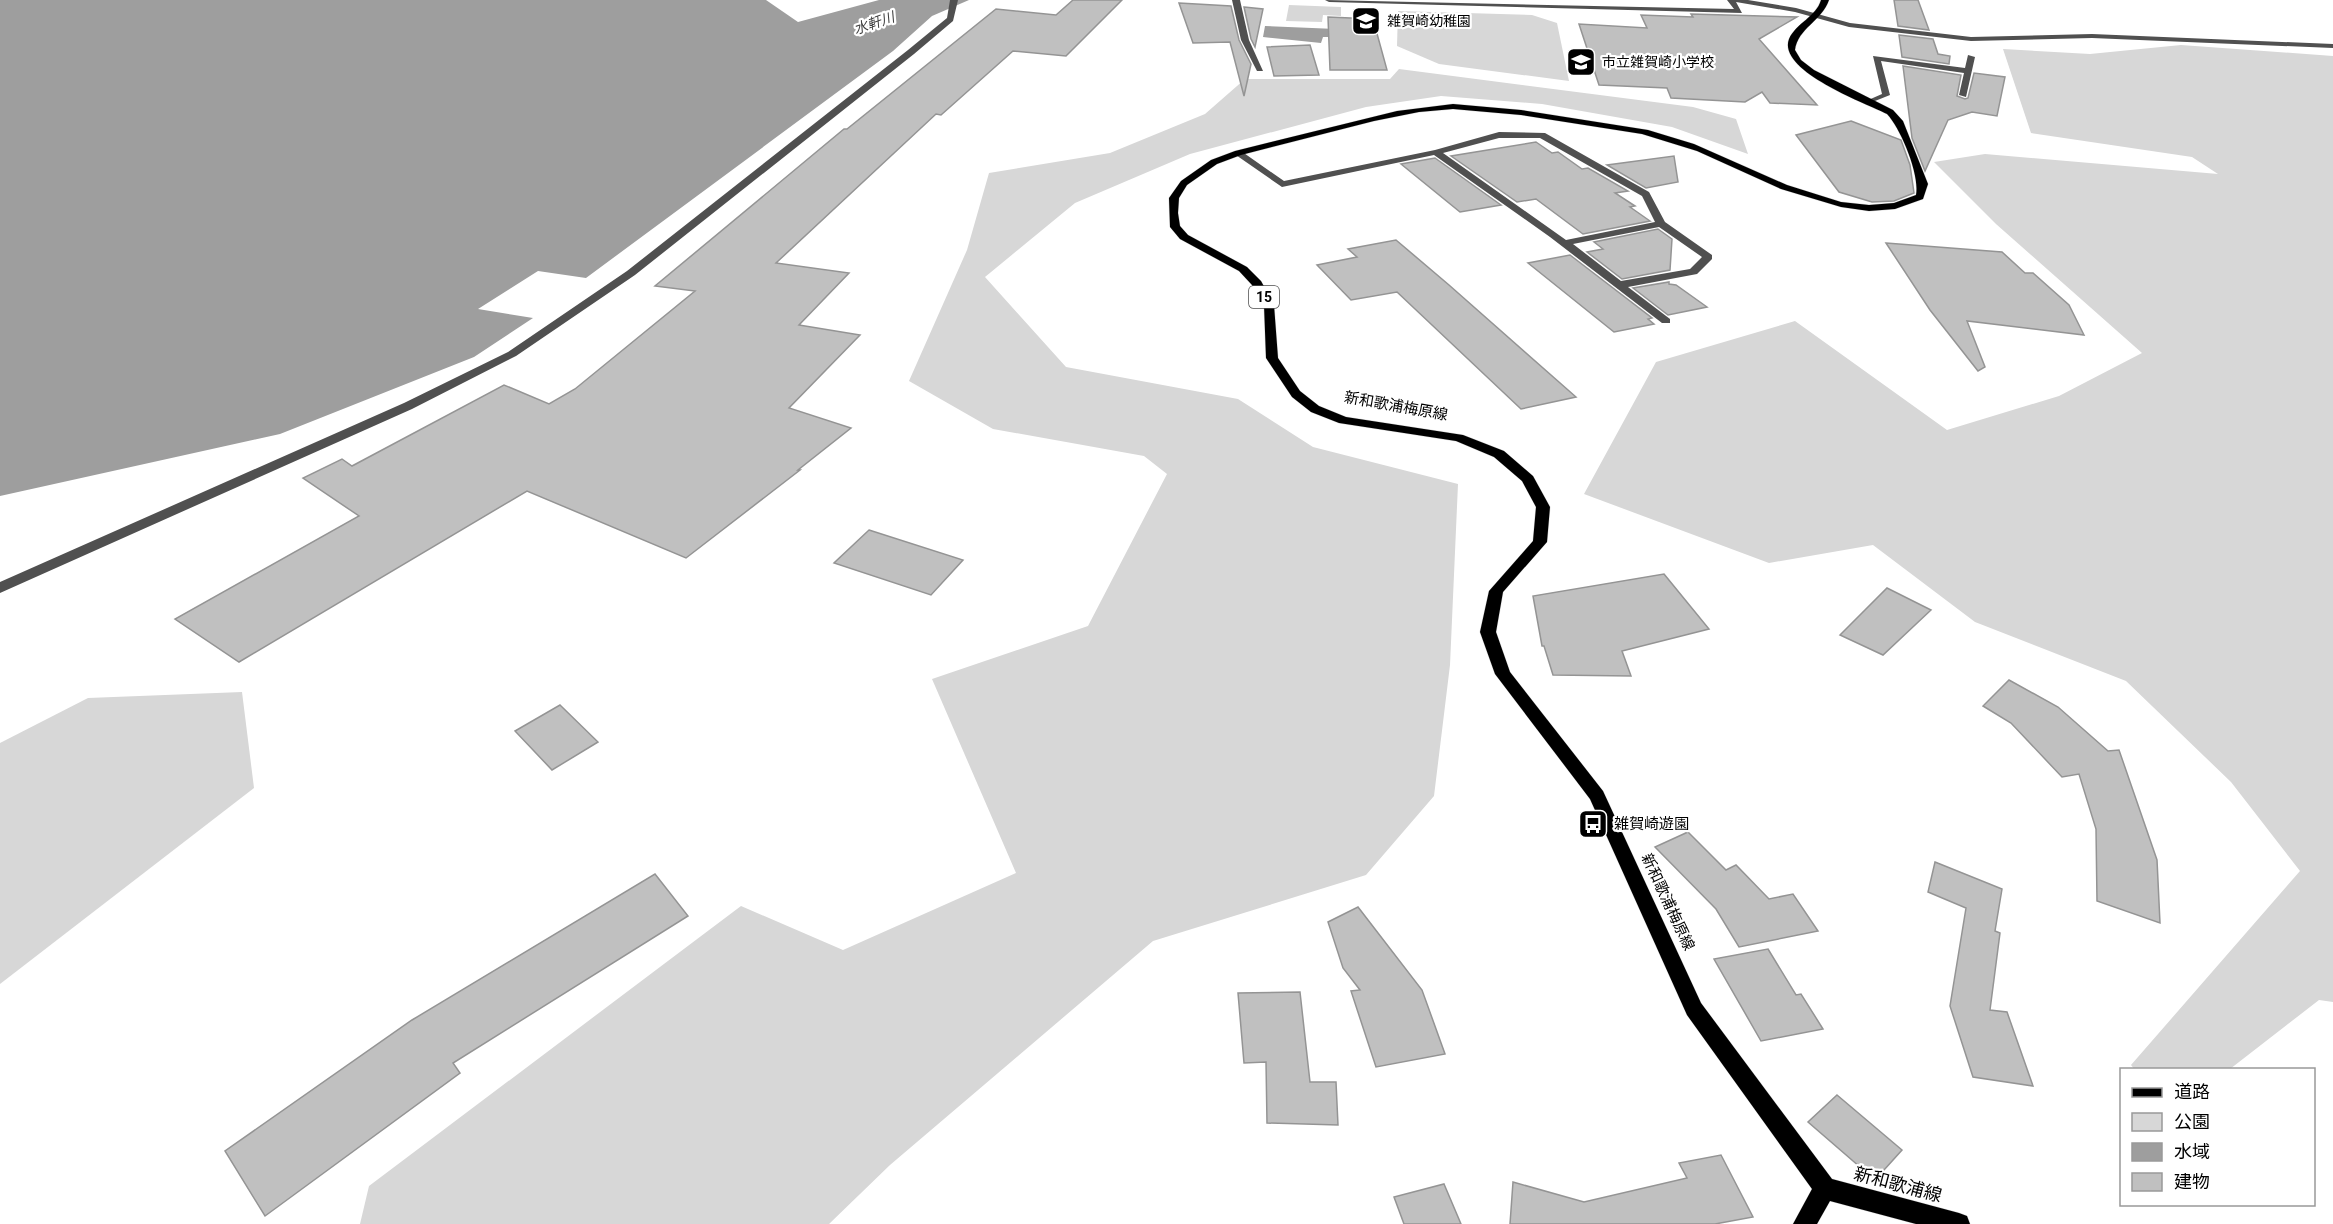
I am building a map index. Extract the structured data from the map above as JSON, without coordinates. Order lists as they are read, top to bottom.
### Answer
{
  "streets": {
    "main road": ["15", "新和歌浦梅原線", "新和歌浦線"]
  },
  "crossings": [
    ["新和歌浦梅原線", "新和歌浦線"]
  ],
  "water": ["水軒川"],
  "places": {
    "school or university": ["雑賀崎幼稚園", "市立雑賀崎小学校"],
    "bus stop": ["雑賀崎遊園"]
  },
  "legend": [
    "道路",
    "公園",
    "水域",
    "建物"
  ]
}
